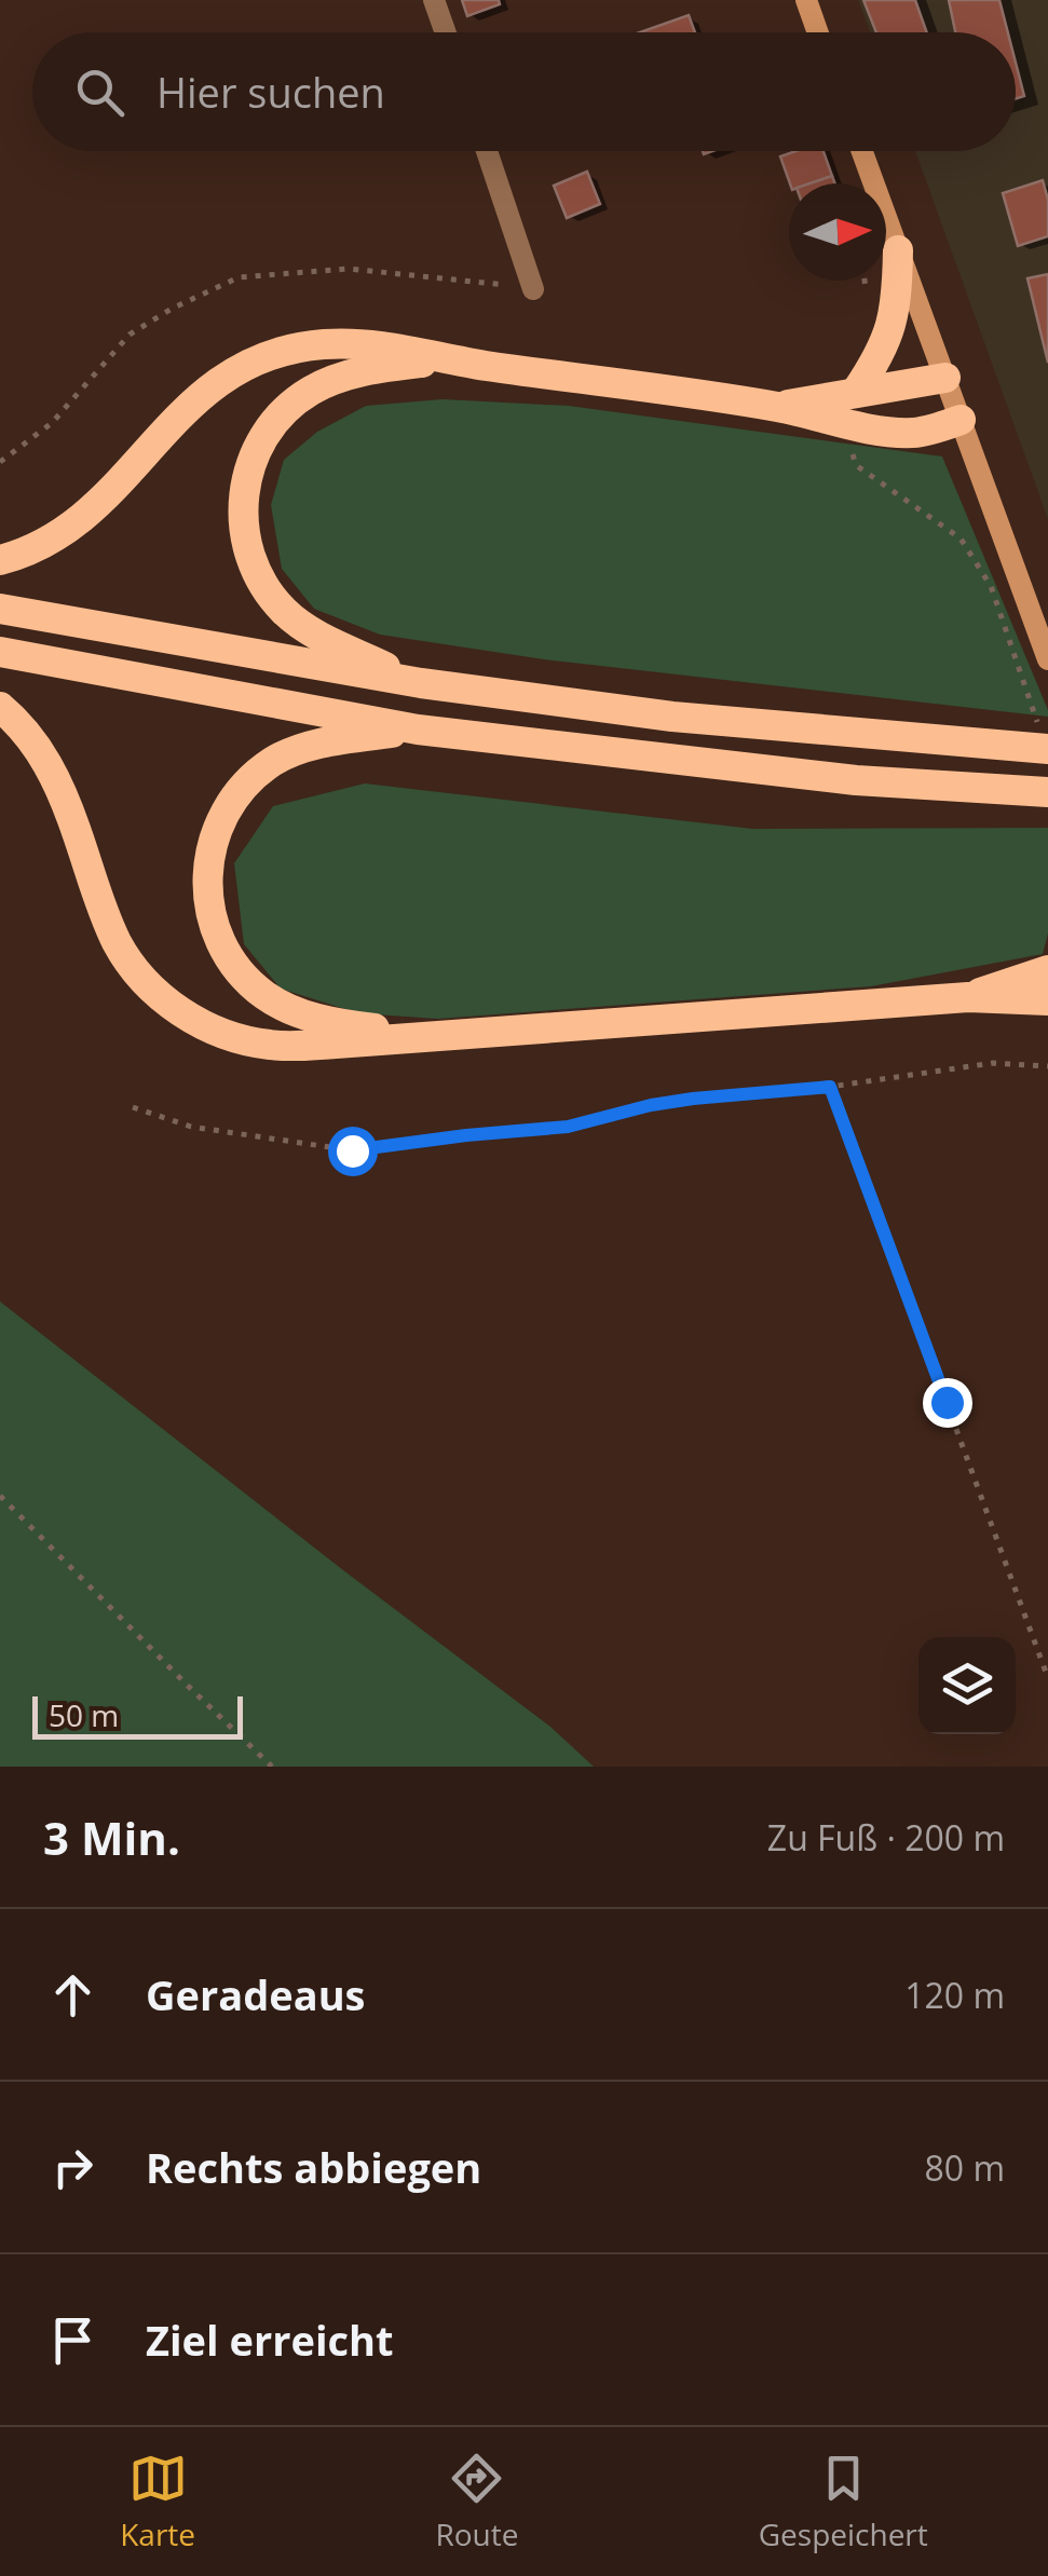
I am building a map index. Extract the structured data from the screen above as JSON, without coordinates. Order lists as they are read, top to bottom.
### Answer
{
  "scale_bar": "50 m",
  "north": "right",
  "page": {
    "search": "Hier suchen",
    "scale": "50 m",
    "heading": ["3 Min.", "Zu Fuß · 200 m"],
    "list": [
      ["Geradeaus", "120 m"],
      ["Rechts abbiegen", "80 m"],
      "Ziel erreicht"
    ],
    "nav": ["Karte", "Route", "Gespeichert"]
  }
}
